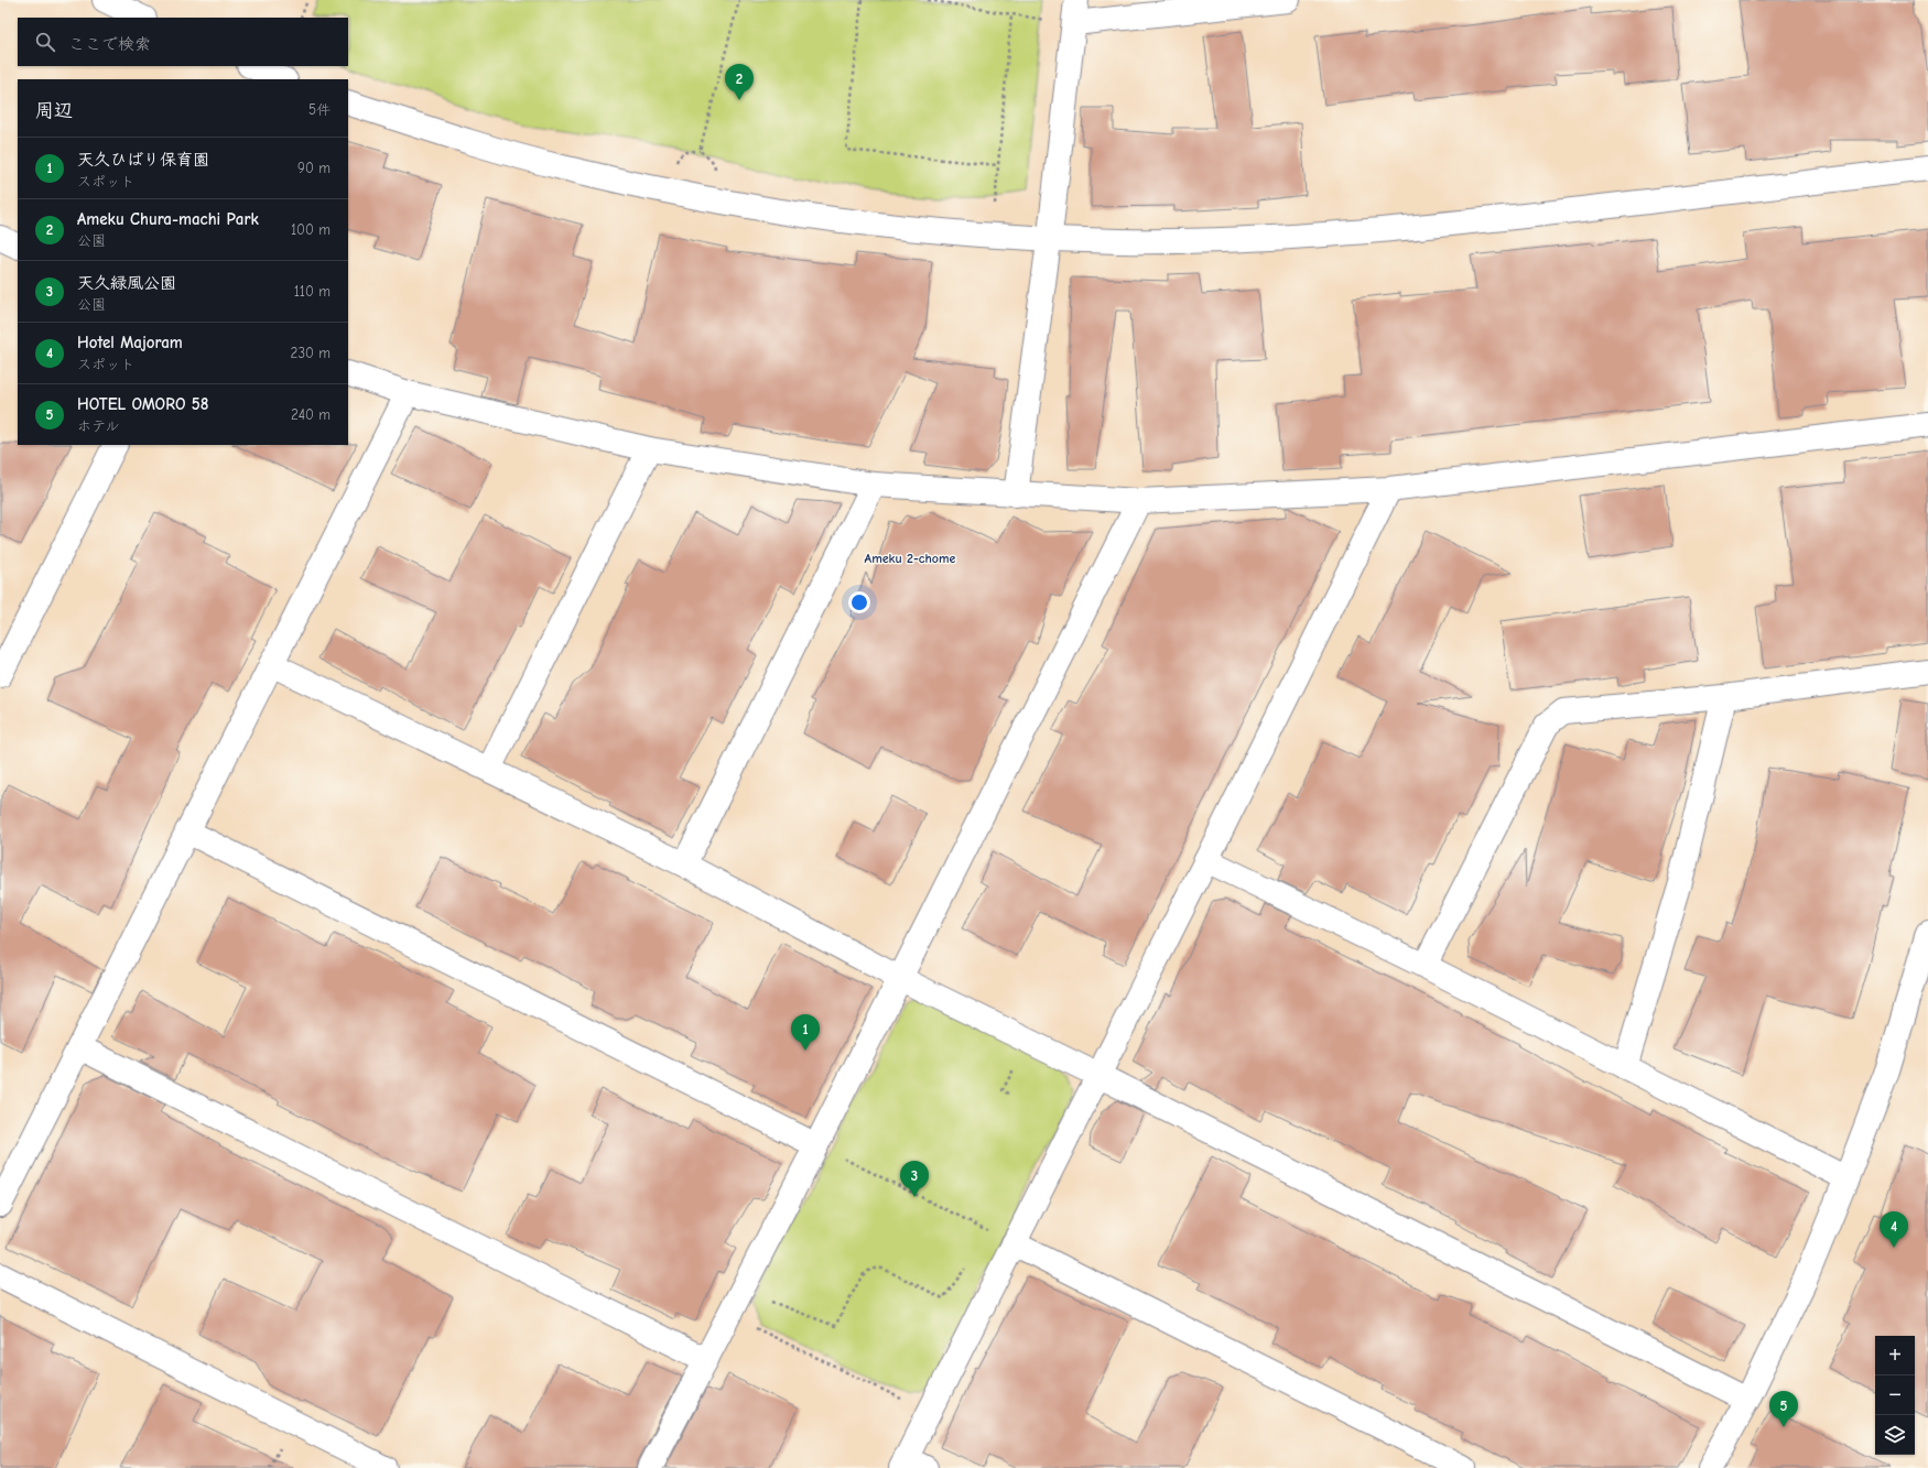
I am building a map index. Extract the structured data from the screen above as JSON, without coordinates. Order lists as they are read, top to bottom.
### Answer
{
  "districts": ["Ameku 2-chome"],
  "page": {
    "search": "ここで検索",
    "pins": [
      "2",
      "1",
      "3",
      "4",
      "5"
    ],
    "heading": ["周辺", "5件"],
    "list": [
      {
        "mark": "1",
        "name": "天久ひばり保育園",
        "note": "スポット",
        "value": "90 m"
      },
      {
        "mark": "2",
        "name": "Ameku Chura-machi Park",
        "note": "公園",
        "value": "100 m"
      },
      {
        "mark": "3",
        "name": "天久緑風公園",
        "note": "公園",
        "value": "110 m"
      },
      {
        "mark": "4",
        "name": "Hotel Majoram",
        "note": "スポット",
        "value": "230 m"
      },
      {
        "mark": "5",
        "name": "HOTEL OMORO 58",
        "note": "ホテル",
        "value": "240 m"
      }
    ],
    "map_buttons": ["+", "−"]
  }
}
